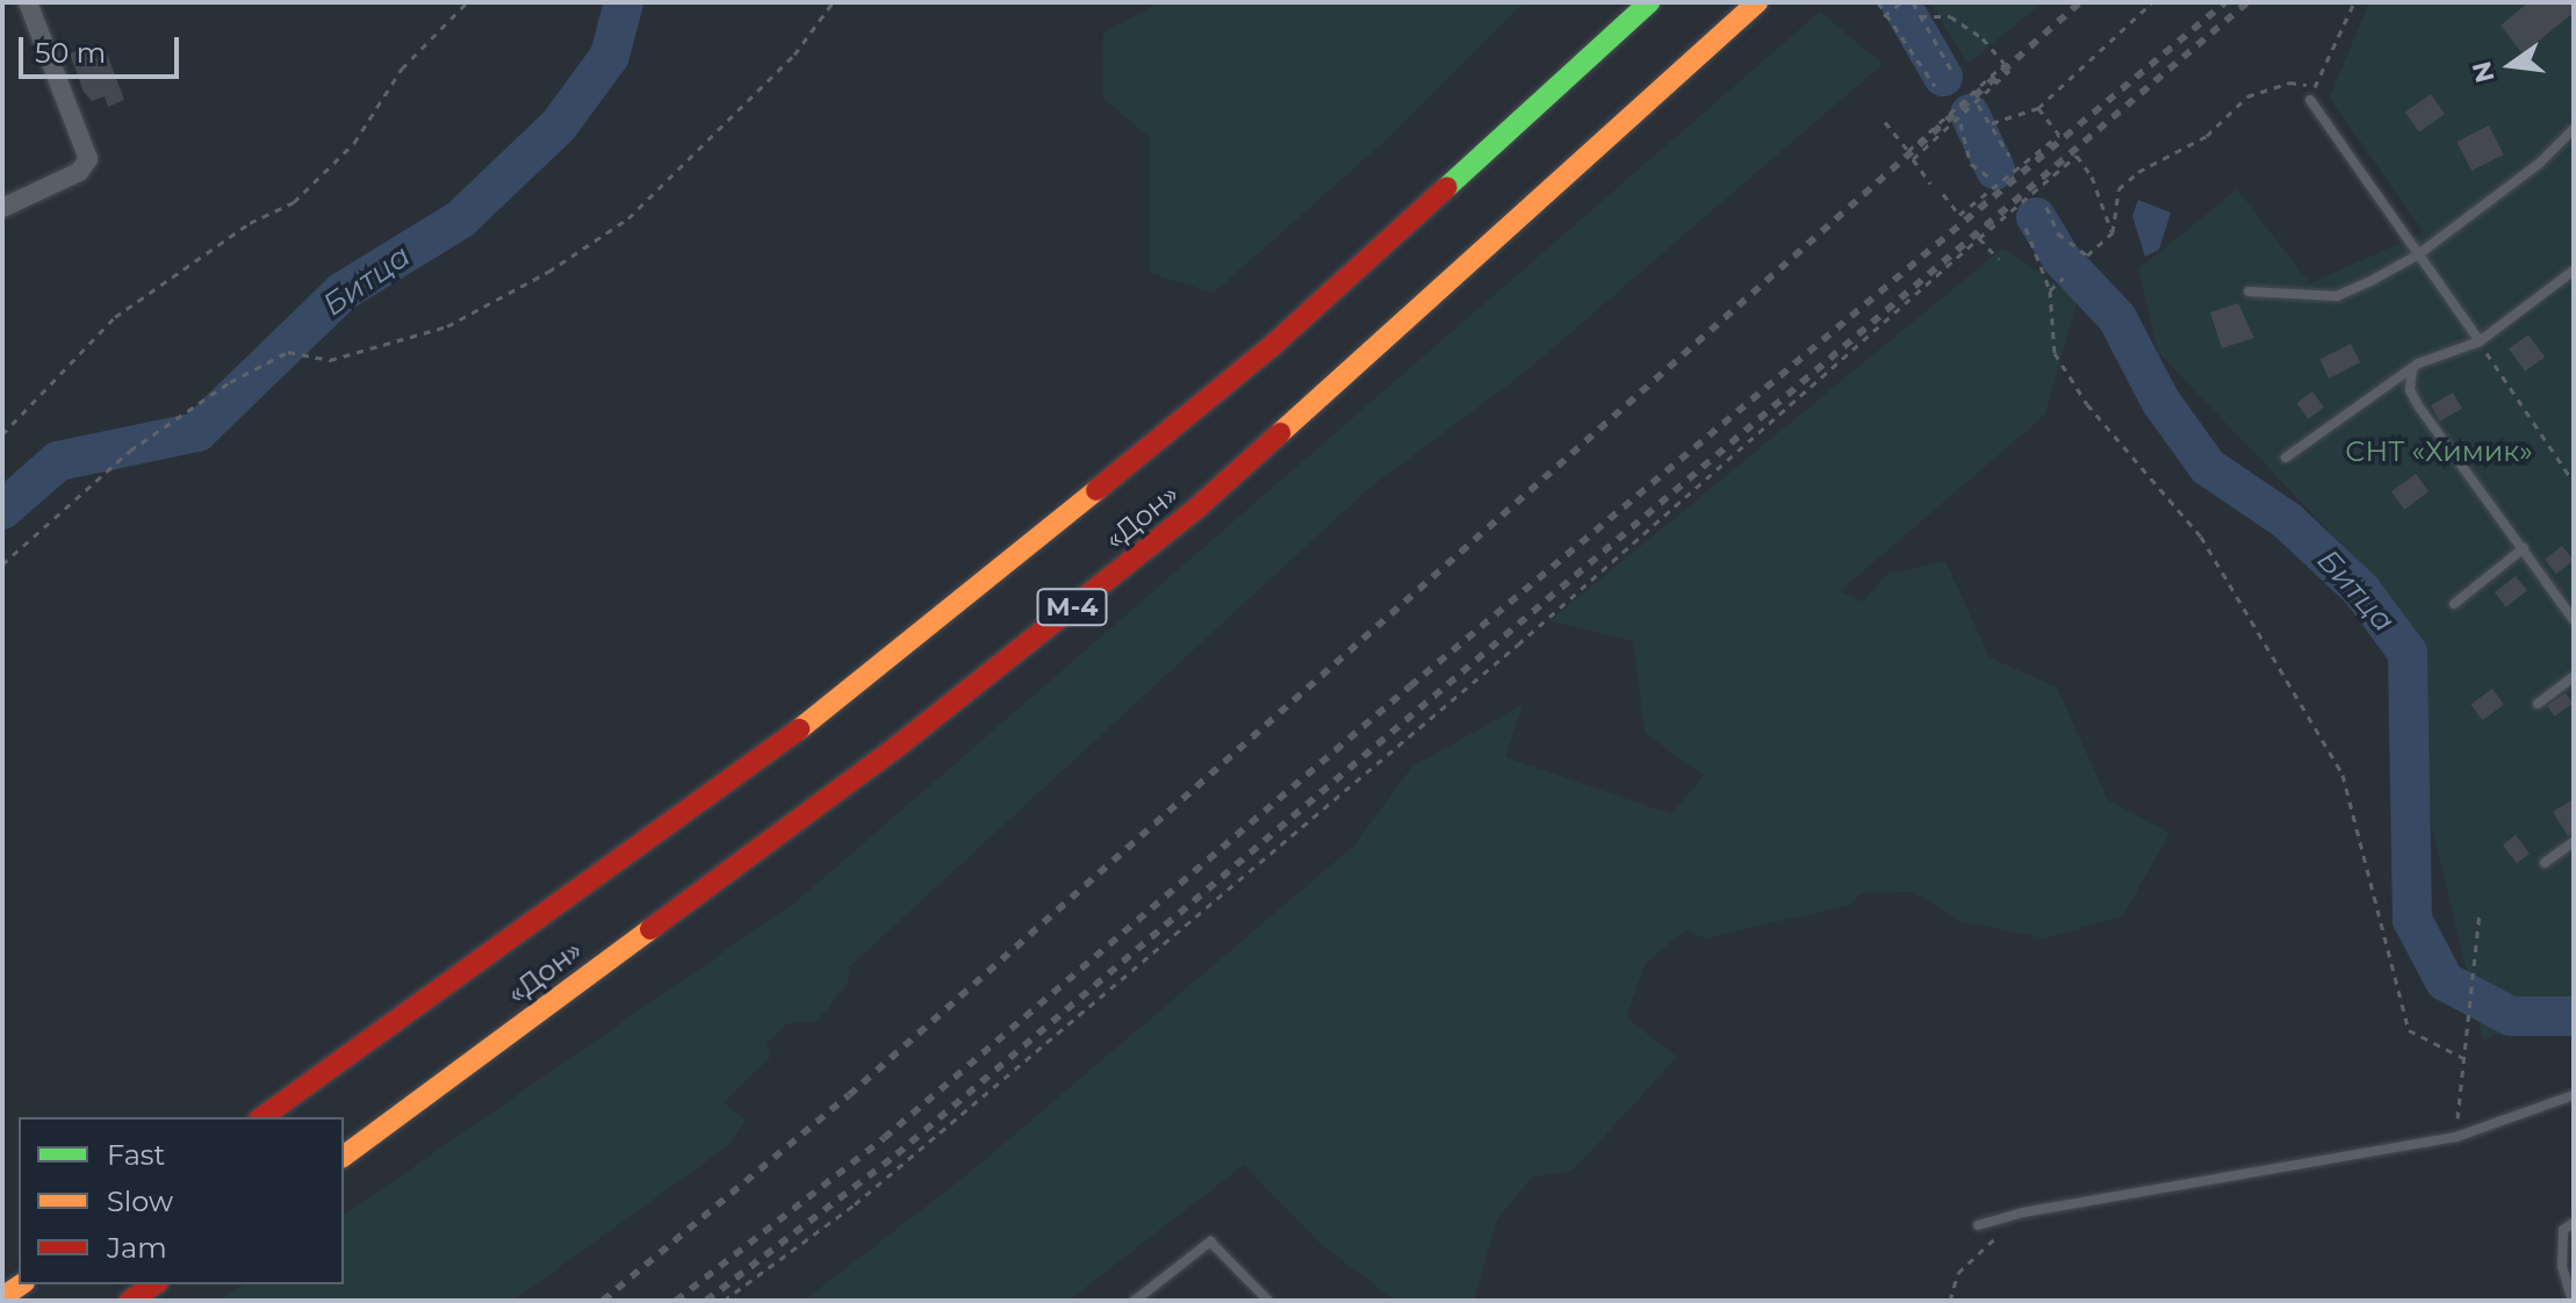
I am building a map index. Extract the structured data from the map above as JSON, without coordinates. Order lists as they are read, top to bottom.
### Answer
{
  "streets": {
    "highway": ["«Дон»", "М-4"]
  },
  "water": ["Битца"],
  "parks": ["СНТ «Химик»"],
  "legend": ["Fast", "Slow", "Jam"],
  "scale_bar": "50 m",
  "north": "left"
}
